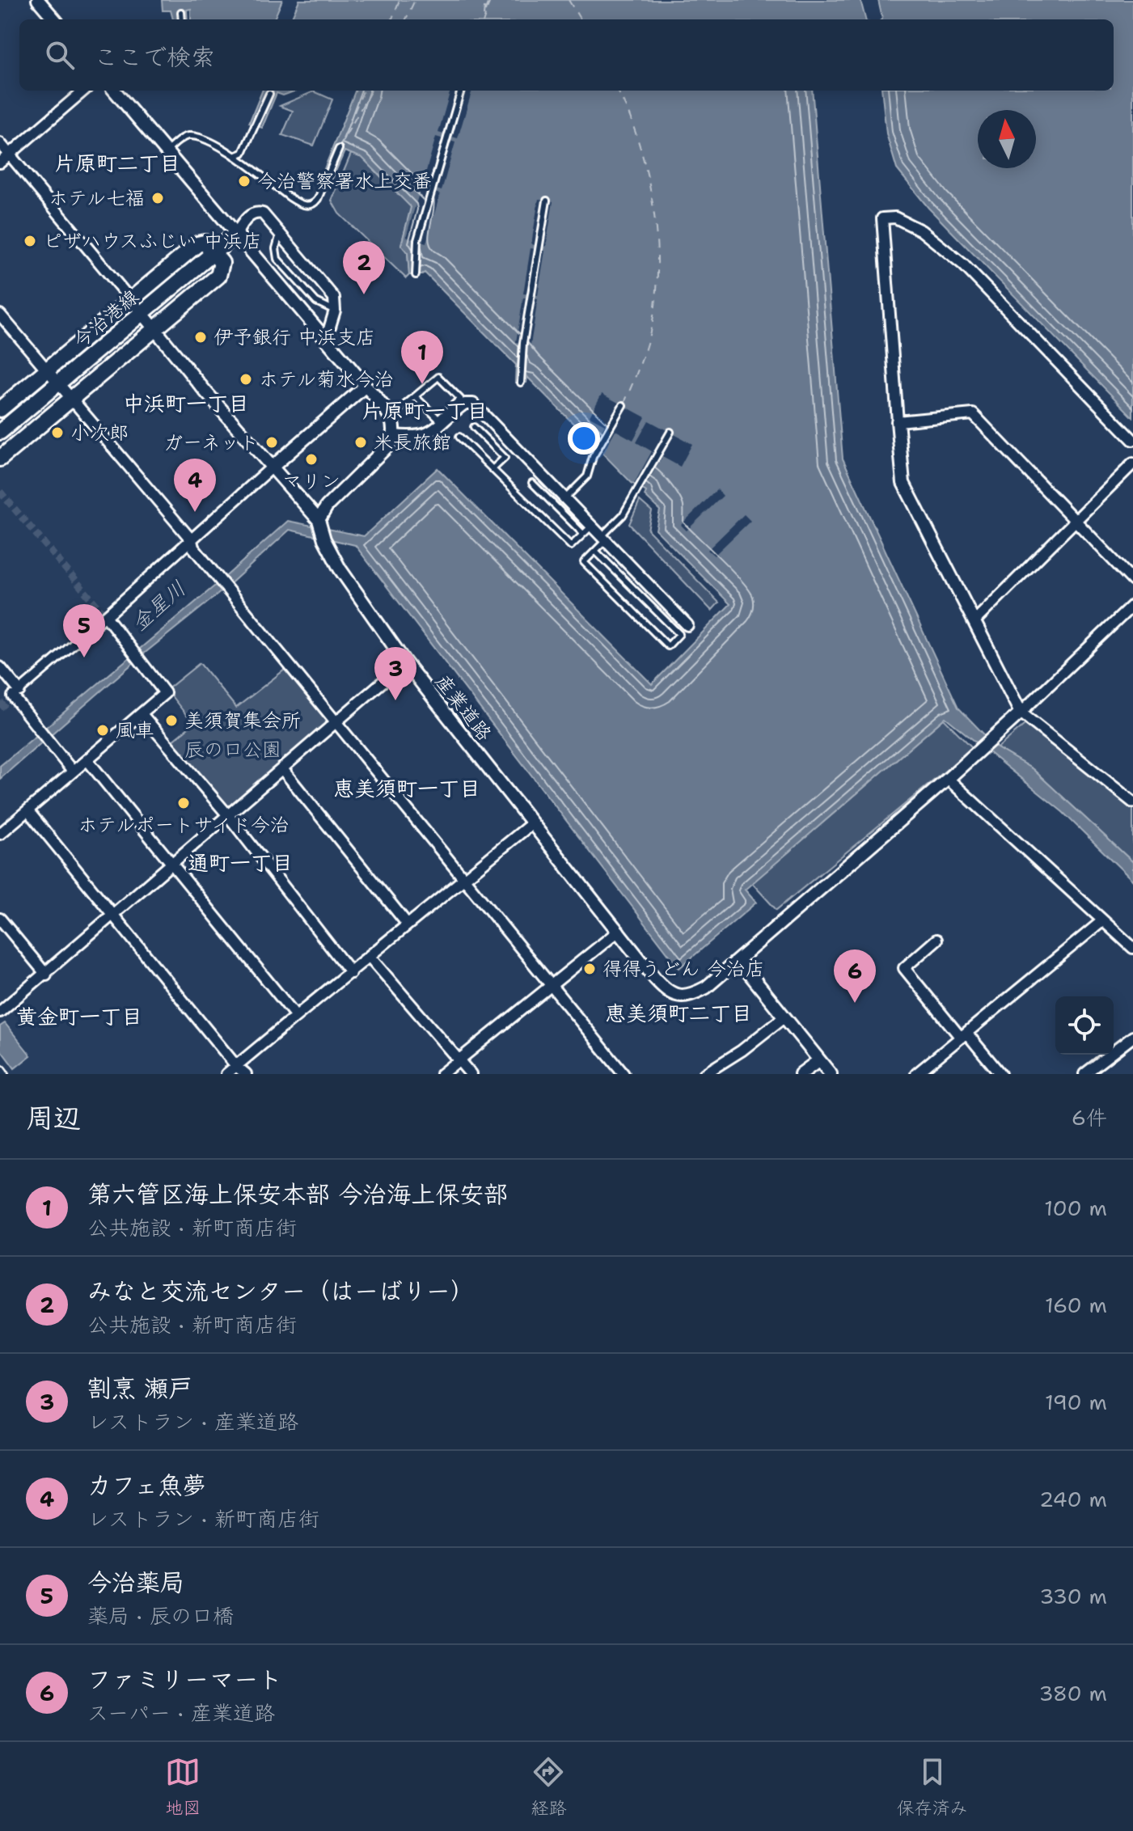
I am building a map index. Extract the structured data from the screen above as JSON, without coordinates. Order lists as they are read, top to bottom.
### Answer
{
  "streets": {
    "main road": ["今治港線"],
    "street": ["産業道路"]
  },
  "crossings": [
    ["今治港線", "産業道路"]
  ],
  "districts": [
    "片原町二丁目",
    "中浜町一丁目",
    "片原町一丁目",
    "恵美須町一丁目",
    "通町一丁目",
    "恵美須町二丁目",
    "黄金町一丁目"
  ],
  "water": ["金星川"],
  "parks": ["辰の口公園"],
  "places": [
    "今治警察署水上交番",
    "ホテル七福",
    "ピザハウスふじい 中浜店",
    "伊予銀行 中浜支店",
    "ホテル菊水今治",
    "小次郎",
    "ガーネット",
    "米長旅館",
    "マリン",
    "美須賀集会所",
    "風車",
    "ホテルポートサイド今治",
    "得得うどん 今治店"
  ],
  "north": "top",
  "page": {
    "search": "ここで検索",
    "pins": [
      "2",
      "1",
      "4",
      "5",
      "3",
      "6"
    ],
    "heading": ["周辺", "6件"],
    "list": [
      {
        "mark": "1",
        "name": "第六管区海上保安本部 今治海上保安部",
        "note": "公共施設 · 新町商店街",
        "value": "100 m"
      },
      {
        "mark": "2",
        "name": "みなと交流センター（はーばりー）",
        "note": "公共施設 · 新町商店街",
        "value": "160 m"
      },
      {
        "mark": "3",
        "name": "割烹 瀬戸",
        "note": "レストラン · 産業道路",
        "value": "190 m"
      },
      {
        "mark": "4",
        "name": "カフェ魚夢",
        "note": "レストラン · 新町商店街",
        "value": "240 m"
      },
      {
        "mark": "5",
        "name": "今治薬局",
        "note": "薬局 · 辰の口橋",
        "value": "330 m"
      },
      {
        "mark": "6",
        "name": "ファミリーマート",
        "note": "スーパー · 産業道路",
        "value": "380 m"
      }
    ],
    "nav": ["地図", "経路", "保存済み"]
  }
}
